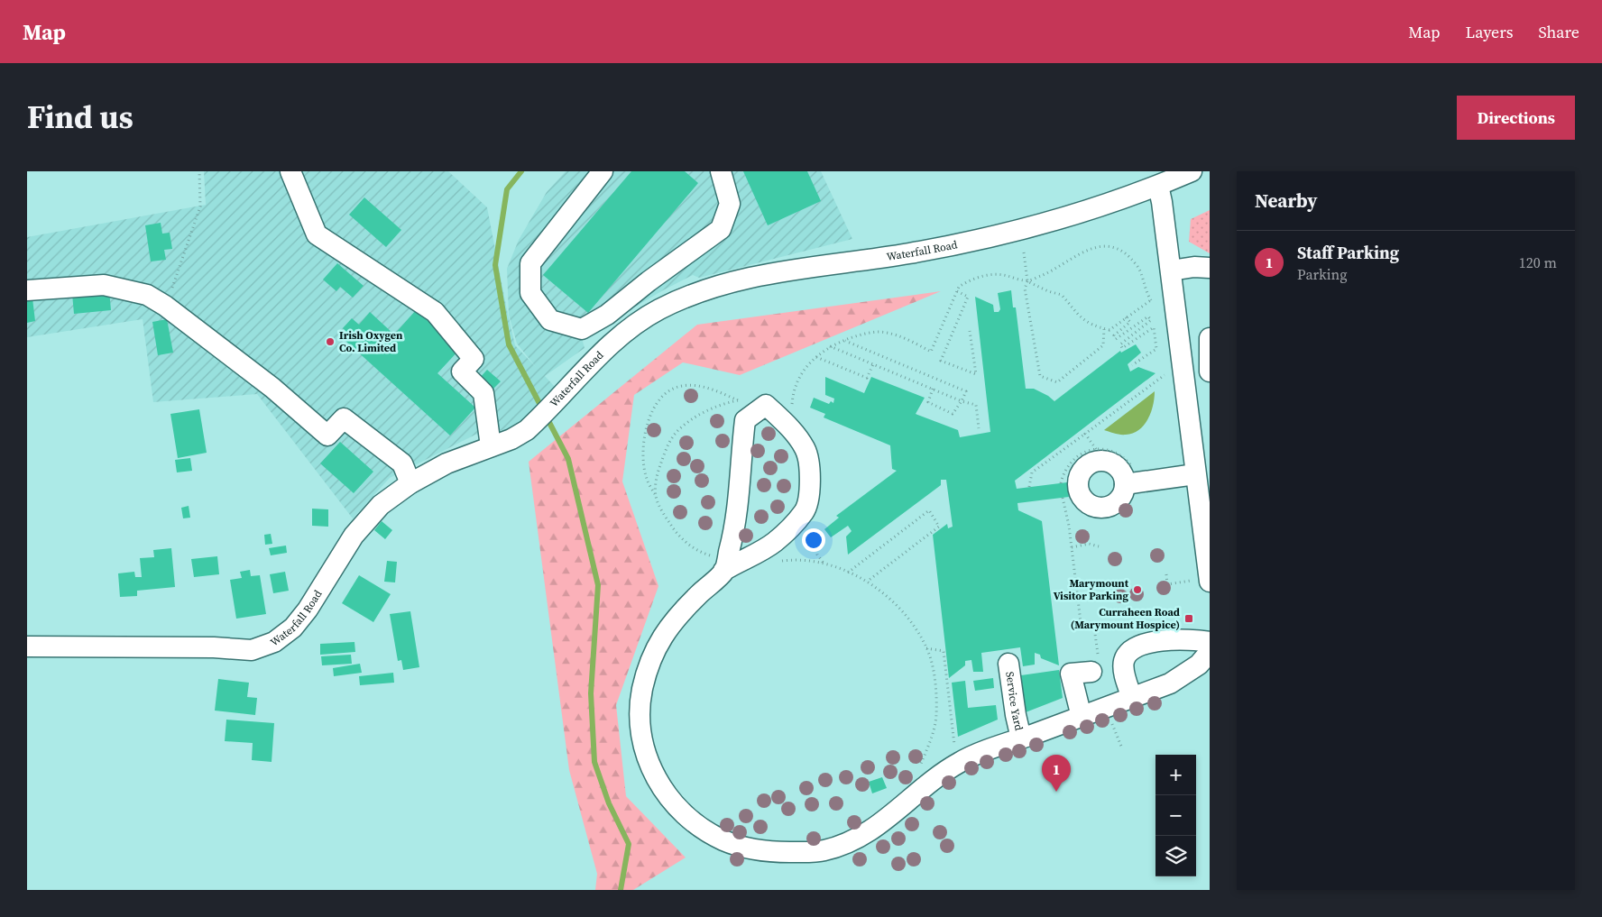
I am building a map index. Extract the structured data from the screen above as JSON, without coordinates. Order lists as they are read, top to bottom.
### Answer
{
  "streets": {
    "street": ["Waterfall Road", "Service Yard"]
  },
  "places": {
    "other": ["Irish Oxygen Co. Limited", "Marymount Visitor Parking"],
    "transit": ["Curraheen Road (Marymount Hospice)"]
  },
  "page": {
    "header": "Map",
    "nav": ["Map", "Layers", "Share"],
    "title": "Find us",
    "buttons": "Directions",
    "heading": "Nearby",
    "list": [
      {
        "mark": "1",
        "name": "Staff Parking",
        "note": "Parking",
        "value": "120 m"
      }
    ],
    "map_buttons": ["+", "−"],
    "pins": "1"
  }
}
